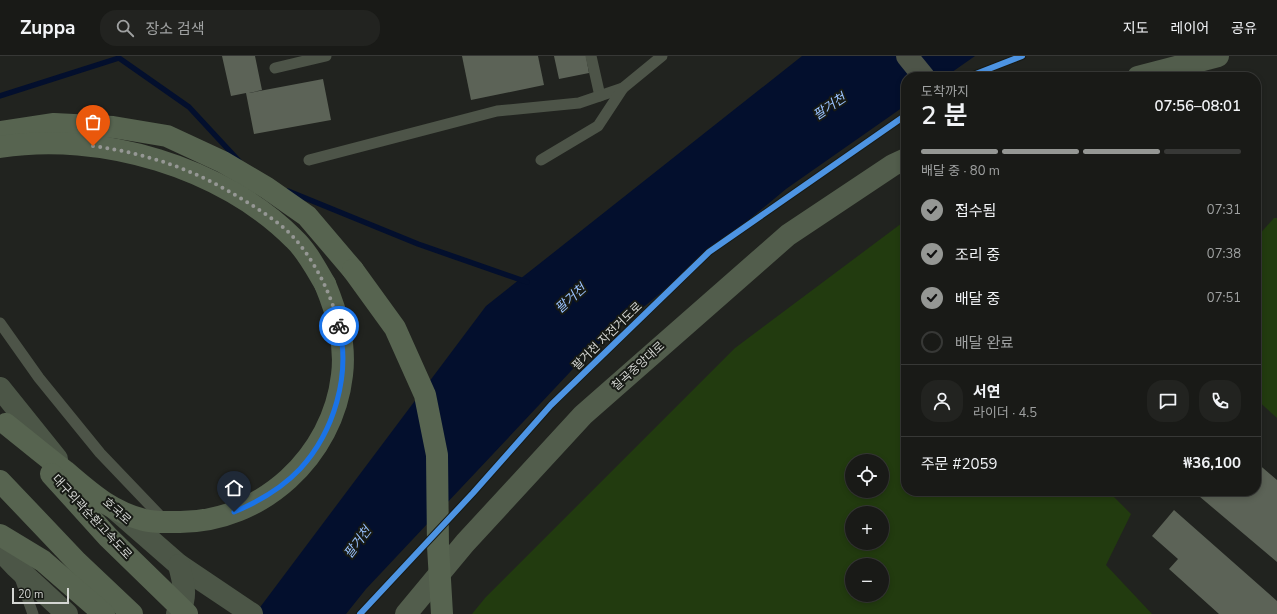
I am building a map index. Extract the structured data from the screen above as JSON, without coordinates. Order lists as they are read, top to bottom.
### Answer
{
  "streets": {
    "highway": ["대구외곽순환고속도로"],
    "main road": ["칠곡중앙대로", "호국로"],
    "cycle path": ["팔거천 자전거도로"]
  },
  "water": ["팔거천"],
  "scale_bar": "20 m",
  "page": {
    "header": "Zuppa",
    "search": "장소 검색",
    "nav": ["지도", "레이어", "공유"],
    "heading": ["2 분", "도착까지", "07:56–08:01"],
    "panel": [
      "서연",
      "라이더 · 4.5",
      "주문 #2059",
      "₩36,100"
    ],
    "bar": "배달 중 · 80 m",
    "list": [
      ["접수됨", "07:31"],
      ["조리 중", "07:38"],
      ["배달 중", "07:51"],
      "배달 완료"
    ],
    "map_buttons": ["+", "−"],
    "scale": "20 m"
  }
}
